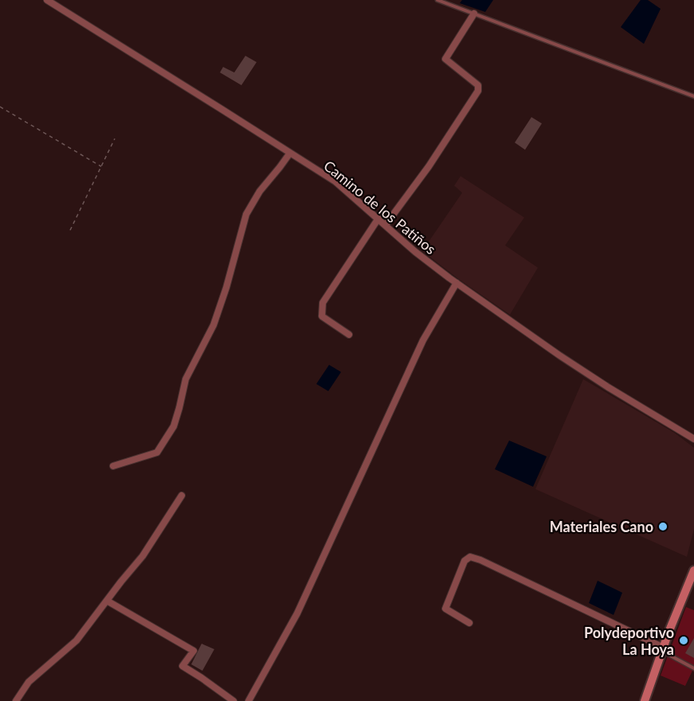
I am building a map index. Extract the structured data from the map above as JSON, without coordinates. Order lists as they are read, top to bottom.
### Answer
{
  "streets": {
    "street": ["Camino de los Patiños"]
  },
  "places": ["Materiales Cano", "Polydeportivo La Hoya"]
}
